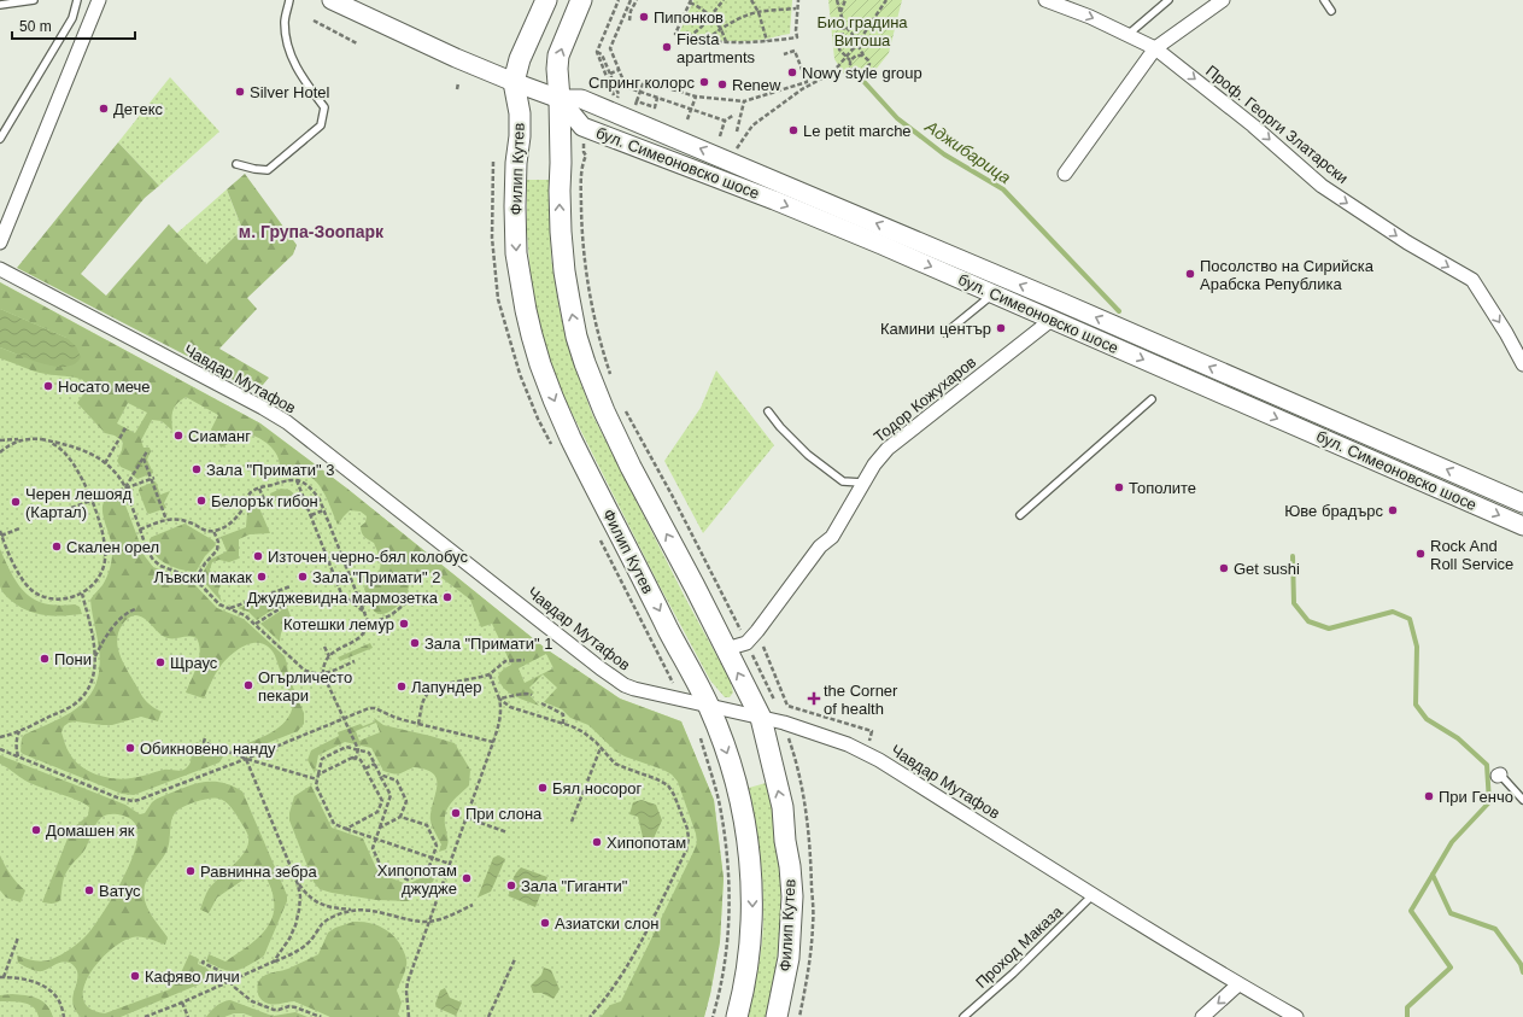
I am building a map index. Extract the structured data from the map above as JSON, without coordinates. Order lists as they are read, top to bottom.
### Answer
{
  "streets": {
    "main road": ["бул. Симеоновско шосе", "Филип Кутев"],
    "street": ["Проф. Георги Златарски", "Чавдар Мутафов", "Тодор Кожухаров"],
    "lane": ["Проход Маказа"]
  },
  "crossings": [
    ["бул. Симеоновско шосе", "Филип Кутев"],
    ["бул. Симеоновско шосе", "Тодор Кожухаров"],
    ["Филип Кутев", "Чавдар Мутафов"],
    ["Чавдар Мутафов", "Проход Маказа"]
  ],
  "one_way": ["Проф. Георги Златарски"],
  "districts": ["м. Група-Зоопарк"],
  "water": ["Аджибарица"],
  "parks": ["Био градина Витоша"],
  "places": {
    "other": [
      "Пипонков",
      "Fiesta apartments",
      "Nowy style group",
      "Спринг колорс",
      "Renew",
      "Silver Hotel",
      "Детекс",
      "Le petit marche",
      "Посолство на Сирийска Арабска Република",
      "Камини център",
      "Носато мече",
      "Сиаманг",
      "Зала \"Примати\" 3",
      "Тополите",
      "Белорък гибон",
      "Черен лешояд (Картал)",
      "Юве брадърс",
      "Скален орел",
      "Rock And Roll Service",
      "Източен черно-бял колобус",
      "Get sushi",
      "Лъвски макак",
      "Зала \"Примати\" 2",
      "Джуджевидна мармозетка",
      "Котешки лемур",
      "Зала \"Примати\" 1",
      "Пони",
      "Щраус",
      "Огърличесто пекари",
      "Лапундер",
      "Обикновено нанду",
      "Бял носорог",
      "При Генчо",
      "При слона",
      "Домашен як",
      "Хипопотам",
      "Равнинна зебра",
      "Хипопотам джудже",
      "Зала \"Гиганти\"",
      "Ватус",
      "Азиатски слон",
      "Кафяво личи"
    ],
    "health": ["the Corner of health"]
  },
  "scale_bar": "50 m"
}
